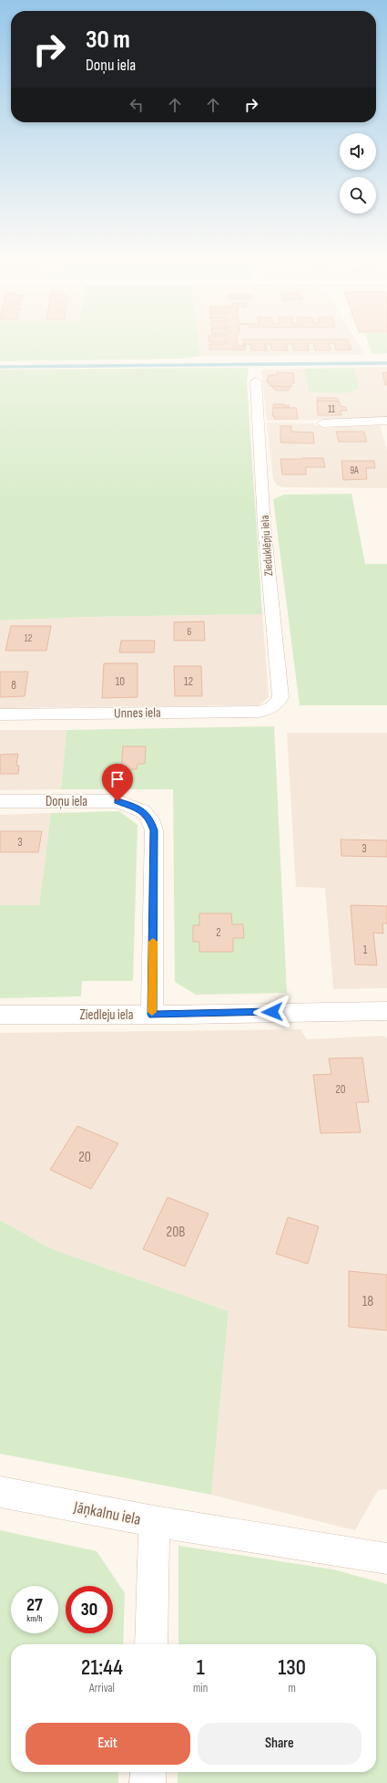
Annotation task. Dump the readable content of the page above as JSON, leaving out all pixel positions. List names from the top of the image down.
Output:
{
  "streets": {
    "street": [
      "Zieduklēpju iela",
      "Unnes iela",
      "Doņu iela",
      "Ziedleju iela",
      "Jāņkalnu iela"
    ]
  },
  "crossings": [
    ["Zieduklēpju iela", "Unnes iela"],
    ["Doņu iela", "Ziedleju iela"]
  ],
  "house_numbers": [
    "11",
    "9A",
    "6",
    "12",
    "10",
    "12",
    "8",
    "3",
    "3",
    "2",
    "1",
    "20",
    "20",
    "20B",
    "18"
  ],
  "page": {
    "turn": ["30 m", "Doņu iela"],
    "speed": "27 km/h",
    "limit": "30",
    "eta": [
      "21:44",
      "Arrival",
      "1",
      "min",
      "130",
      "m"
    ],
    "buttons": ["Exit", "Share"]
  }
}
